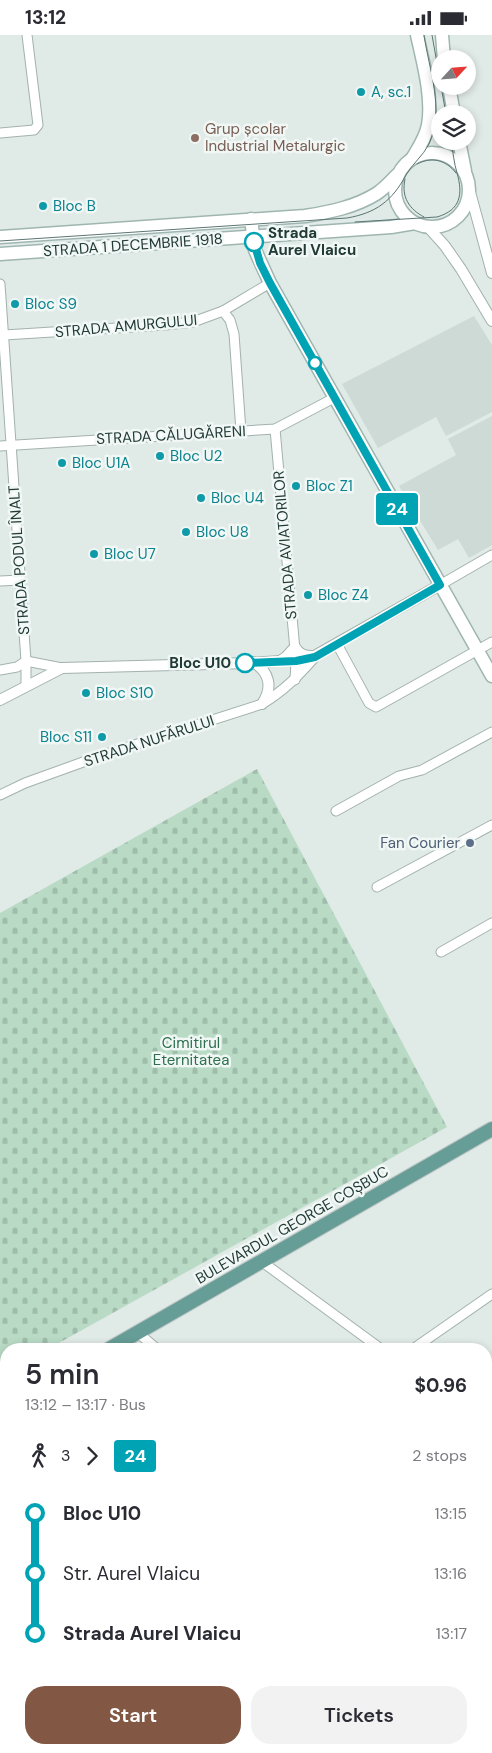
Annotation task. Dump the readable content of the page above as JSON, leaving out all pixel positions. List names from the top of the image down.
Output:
{
  "streets": {
    "main road": ["STRADA 1 DECEMBRIE 1918", "BULEVARDUL GEORGE COȘBUC"],
    "street": [
      "STRADA AMURGULUI",
      "STRADA CĂLUGĂRENI",
      "STRADA AVIATORILOR",
      "STRADA PODUL ÎNALT",
      "STRADA NUFĂRULUI"
    ]
  },
  "crossings": [
    ["STRADA AMURGULUI", "STRADA PODUL ÎNALT"],
    ["STRADA CĂLUGĂRENI", "STRADA AVIATORILOR"],
    ["STRADA CĂLUGĂRENI", "STRADA PODUL ÎNALT"]
  ],
  "parks": ["Cimitirul Eternitatea"],
  "places": [
    "A, sc.1",
    "Grup școlar Industrial Metalurgic",
    "Bloc B",
    "Strada Aurel Vlaicu",
    "Bloc S9",
    "Bloc U2",
    "Bloc U1A",
    "Bloc Z1",
    "Bloc U4",
    "Bloc U8",
    "Bloc U7",
    "Bloc Z4",
    "Bloc U10",
    "Bloc S10",
    "Bloc S11",
    "Fan Courier"
  ],
  "lines": ["bus line 24"],
  "north": "top right",
  "page": {
    "status": "13:12",
    "on_map": "24",
    "heading": ["5 min", "13:12 – 13:17 · Bus", "$0.96"],
    "legs": ["3", "24", "2 stops"],
    "list": [
      {
        "name": "Bloc U10",
        "value": "13:15"
      },
      {
        "name": "Str. Aurel Vlaicu",
        "value": "13:16"
      },
      {
        "name": "Strada Aurel Vlaicu",
        "value": "13:17"
      }
    ],
    "buttons": ["Start", "Tickets"]
  }
}
